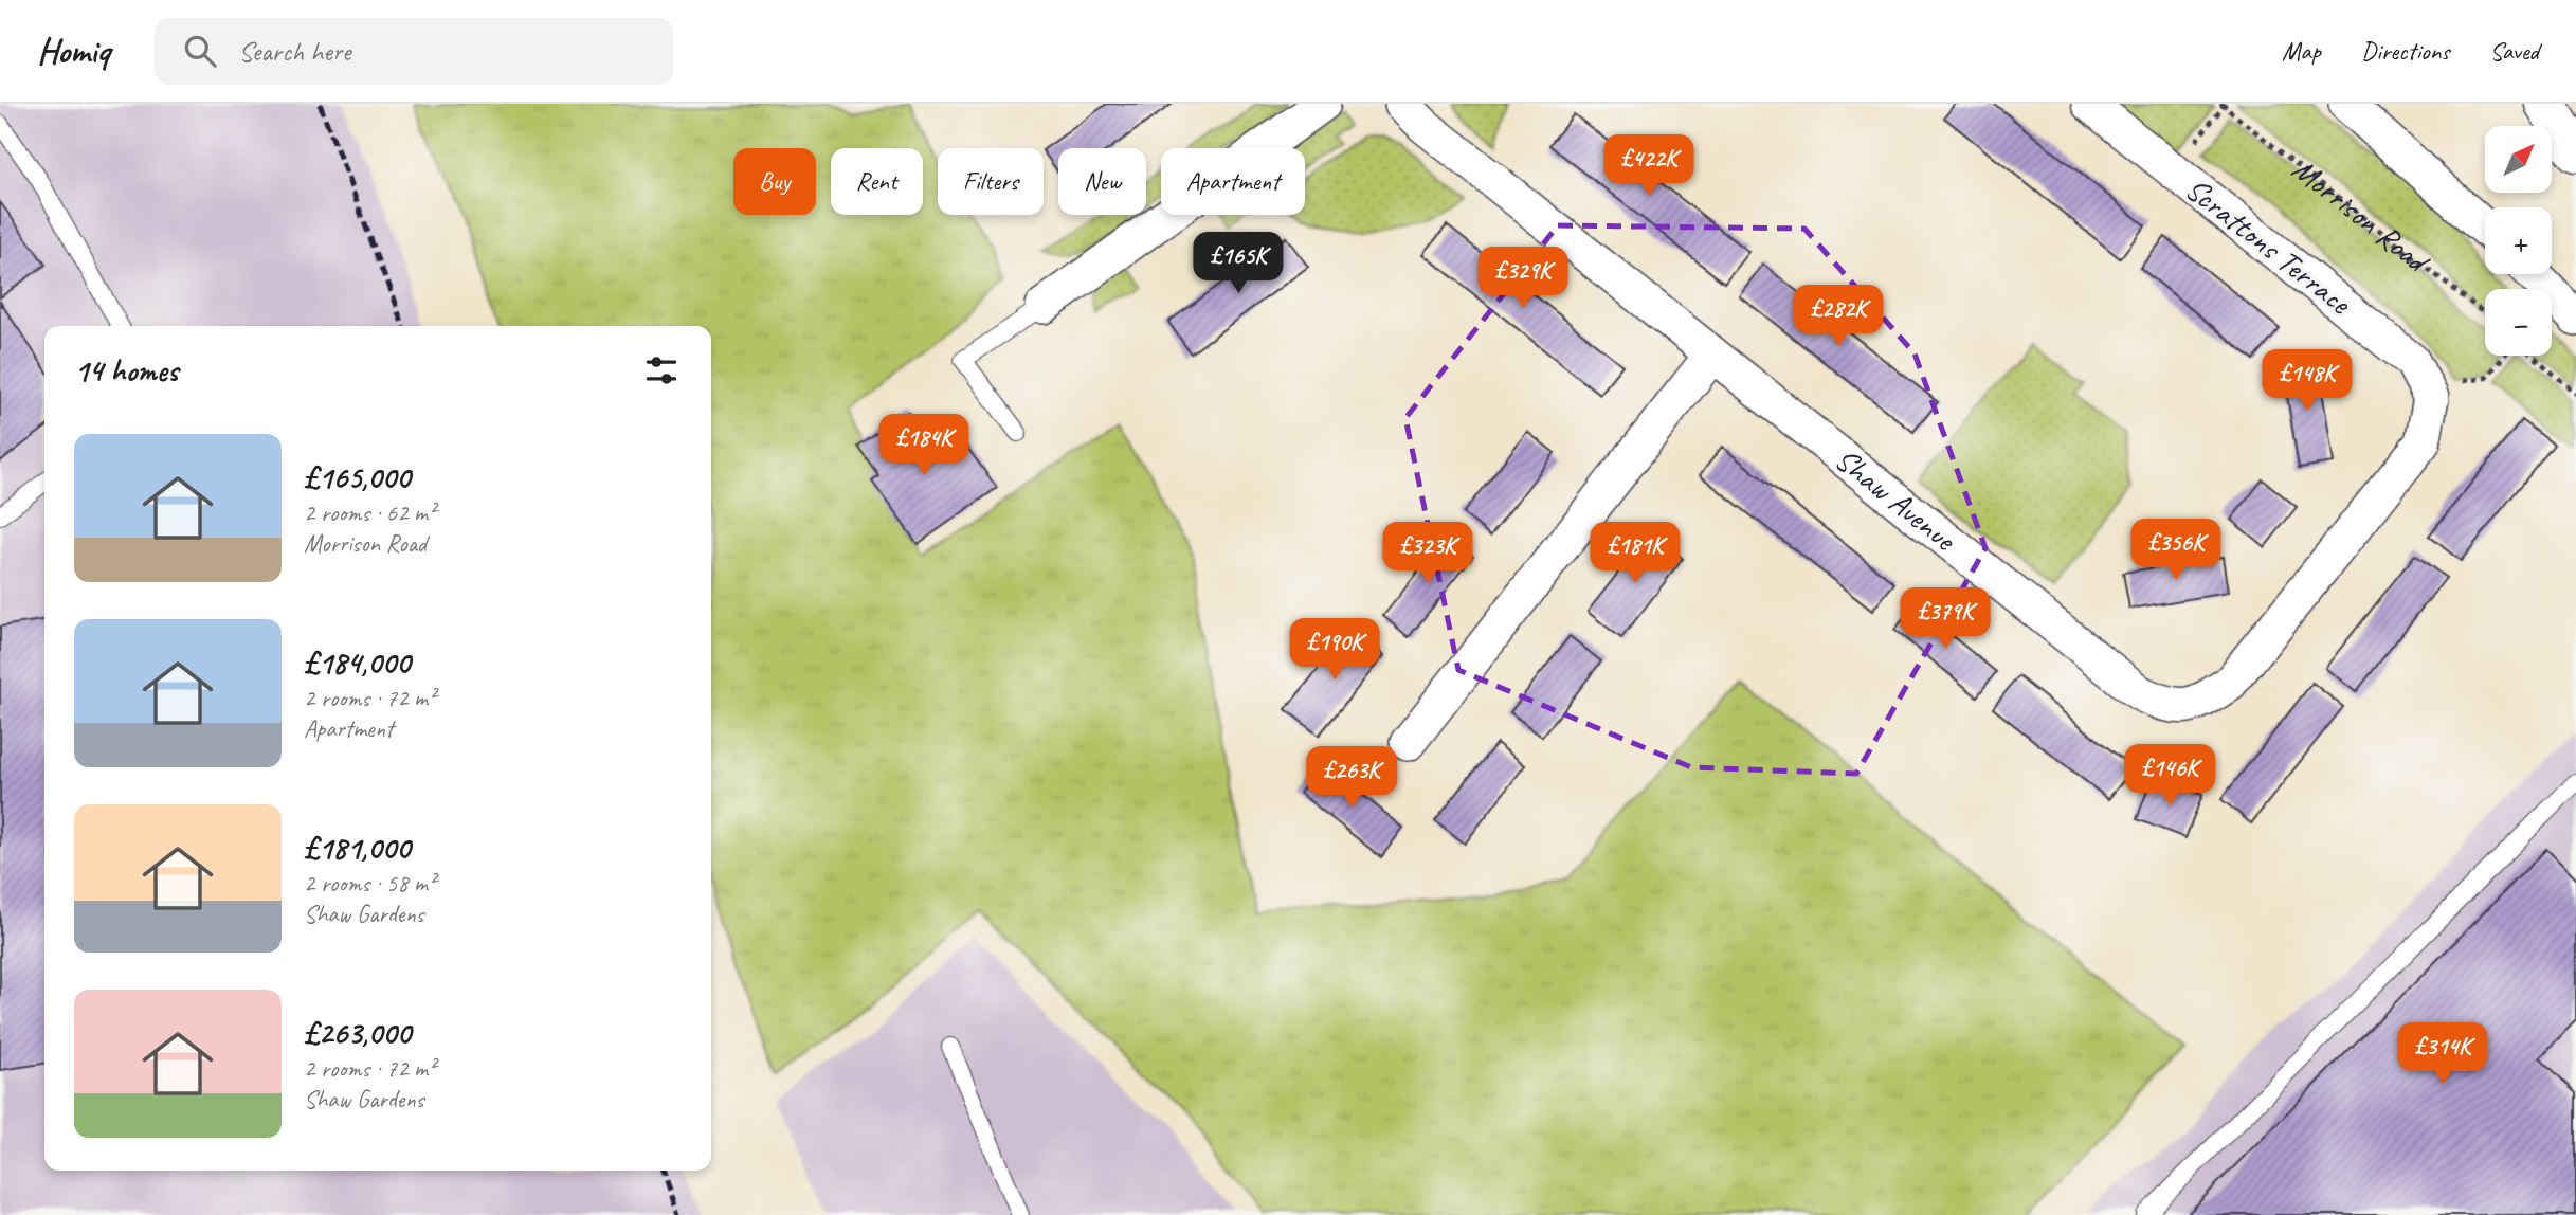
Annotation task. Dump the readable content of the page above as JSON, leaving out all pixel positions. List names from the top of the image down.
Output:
{
  "streets": {
    "street": ["Scrattons Terrace", "Shaw Avenue"],
    "path": ["Morrison Road"]
  },
  "crossings": [
    ["Scrattons Terrace", "Shaw Avenue"]
  ],
  "north": "top right",
  "page": {
    "header": "Homiq",
    "search": "Search here",
    "nav": ["Map", "Directions", "Saved"],
    "map_buttons": ["+", "−"],
    "price": [
      "£422K",
      "£165K",
      "£329K",
      "£282K",
      "£148K",
      "£184K",
      "£356K",
      "£323K",
      "£181K",
      "£379K",
      "£190K",
      "£146K",
      "£263K",
      "£314K"
    ],
    "chip": [
      "Buy",
      "Rent",
      "Filters",
      "New",
      "Apartment"
    ],
    "heading": "14 homes",
    "list": [
      {
        "name": "£165,000",
        "note": "2 rooms · 62 m² · Morrison Road"
      },
      {
        "name": "£184,000",
        "note": "2 rooms · 72 m² · Apartment"
      },
      {
        "name": "£181,000",
        "note": "2 rooms · 58 m² · Shaw Gardens"
      },
      {
        "name": "£263,000",
        "note": "2 rooms · 72 m² · Shaw Gardens"
      }
    ]
  }
}
